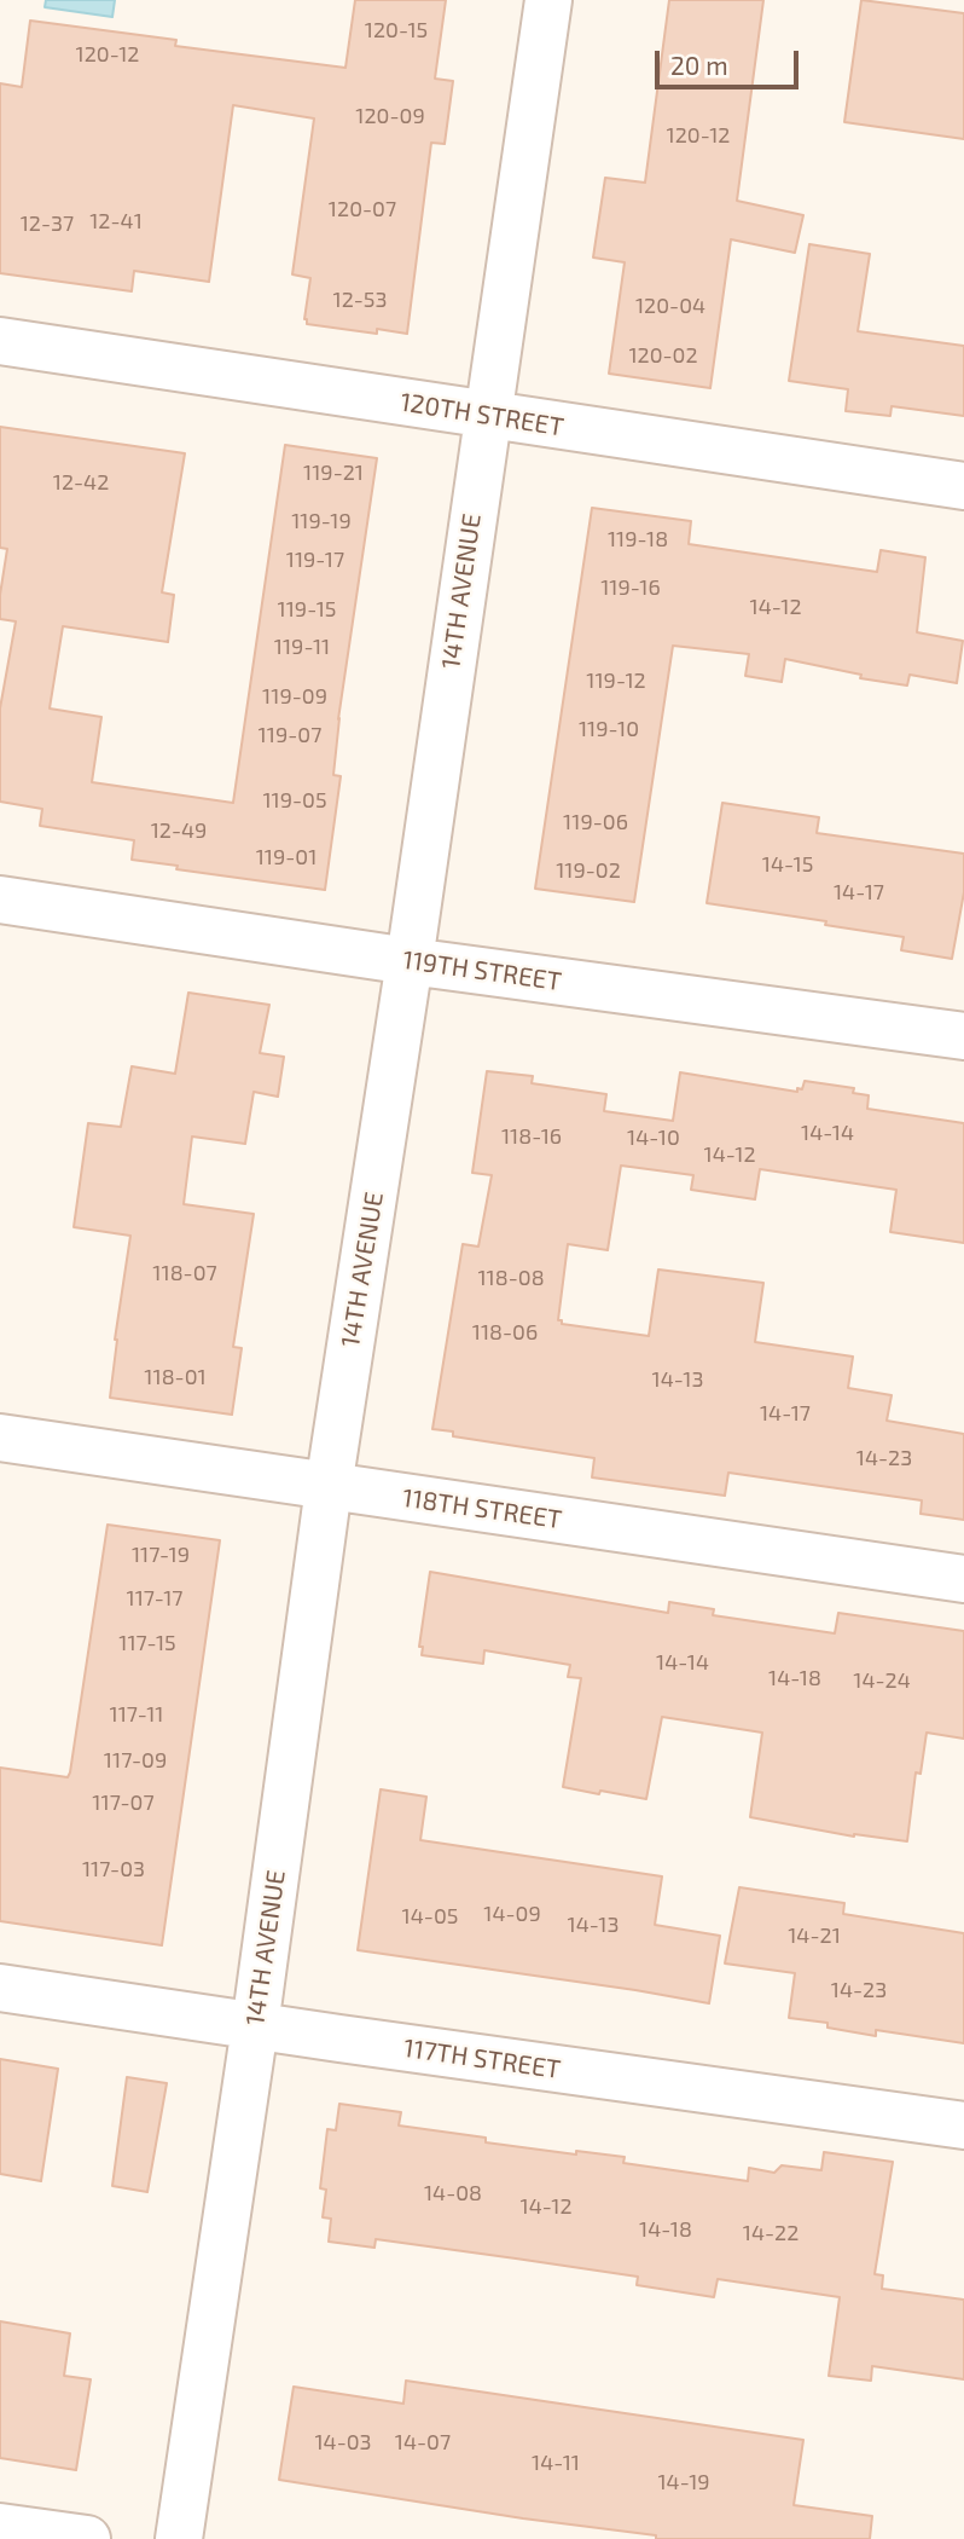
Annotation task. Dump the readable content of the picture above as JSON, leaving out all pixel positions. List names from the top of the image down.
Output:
{
  "streets": {
    "street": [
      "120TH STREET",
      "14TH AVENUE",
      "119TH STREET",
      "118TH STREET",
      "117TH STREET"
    ]
  },
  "crossings": [
    ["120TH STREET", "14TH AVENUE"],
    ["14TH AVENUE", "119TH STREET"],
    ["14TH AVENUE", "118TH STREET"],
    ["14TH AVENUE", "117TH STREET"]
  ],
  "house_numbers": [
    "120-15",
    "120-12",
    "120-09",
    "120-12",
    "120-07",
    "12-41",
    "12-37",
    "12-53",
    "120-04",
    "120-02",
    "119-21",
    "12-42",
    "119-19",
    "119-18",
    "119-17",
    "119-16",
    "14-12",
    "119-15",
    "119-11",
    "119-12",
    "119-09",
    "119-10",
    "119-07",
    "119-05",
    "119-06",
    "12-49",
    "119-01",
    "14-15",
    "119-02",
    "14-17",
    "14-14",
    "118-16",
    "14-10",
    "14-12",
    "118-07",
    "118-08",
    "118-06",
    "118-01",
    "14-13",
    "14-17",
    "14-23",
    "117-19",
    "117-17",
    "117-15",
    "14-14",
    "14-18",
    "14-24",
    "117-11",
    "117-09",
    "117-07",
    "117-03",
    "14-09",
    "14-05",
    "14-13",
    "14-21",
    "14-23",
    "14-08",
    "14-12",
    "14-18",
    "14-22",
    "14-03",
    "14-07",
    "14-11",
    "14-19"
  ],
  "scale_bar": "20 m"
}
